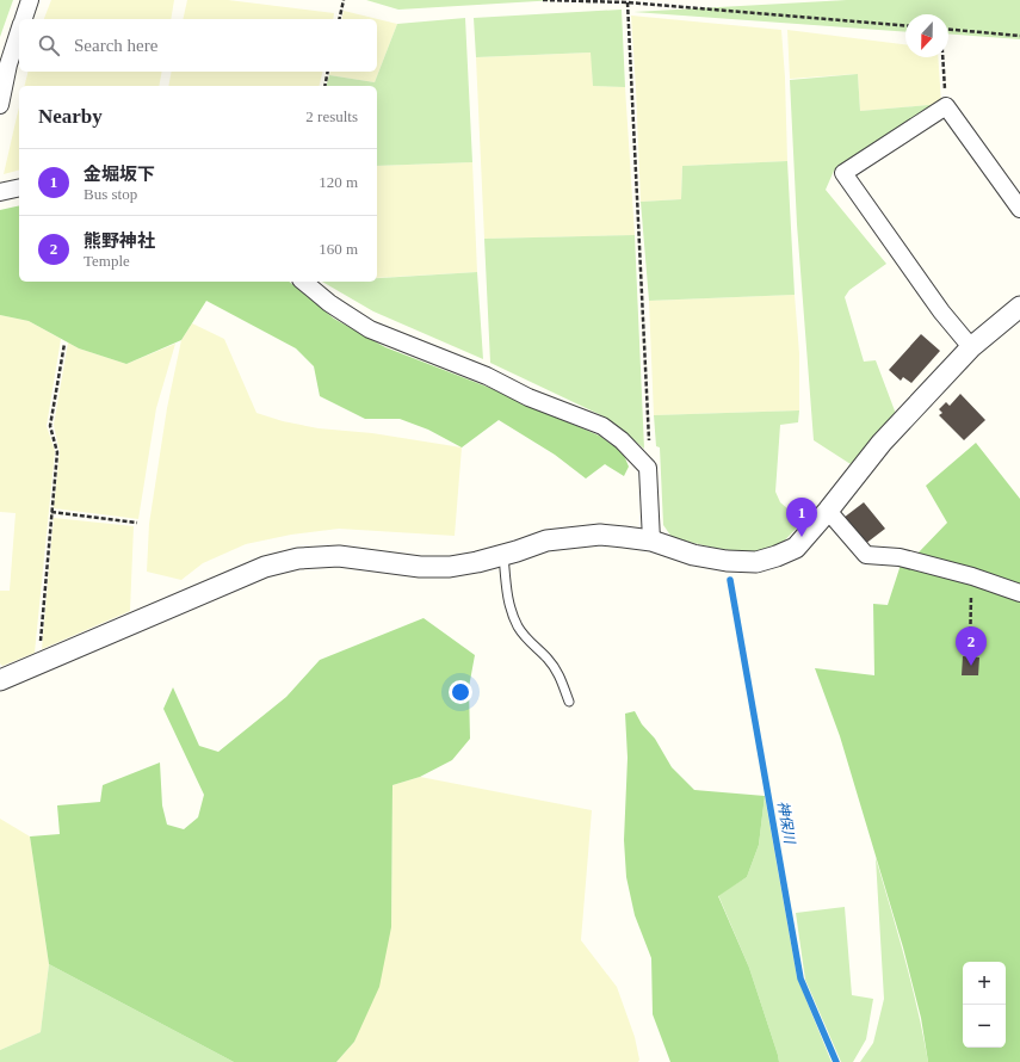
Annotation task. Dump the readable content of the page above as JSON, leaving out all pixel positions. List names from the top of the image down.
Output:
{
  "water": ["神保川"],
  "north": "bottom",
  "page": {
    "search": "Search here",
    "heading": ["Nearby", "2 results"],
    "list": [
      {
        "mark": "1",
        "name": "金堀坂下",
        "note": "Bus stop",
        "value": "120 m"
      },
      {
        "mark": "2",
        "name": "熊野神社",
        "note": "Temple",
        "value": "160 m"
      }
    ],
    "pins": ["1", "2"],
    "map_buttons": ["+", "−"]
  }
}
